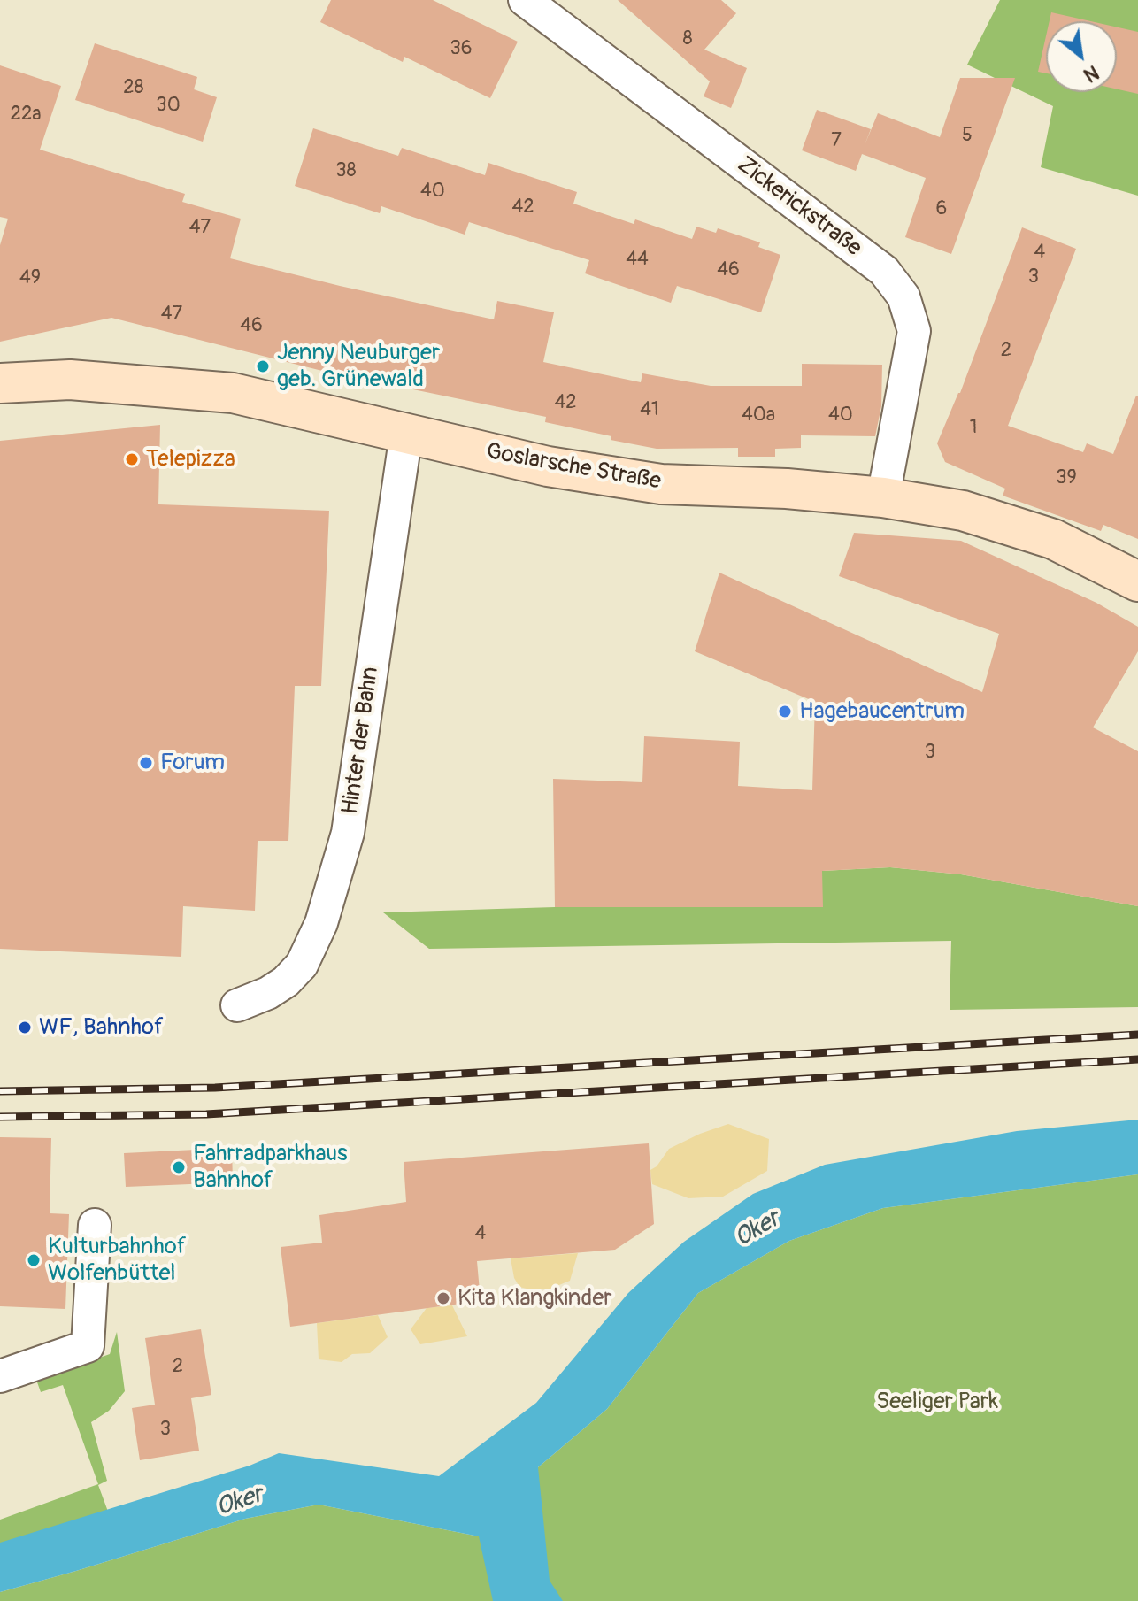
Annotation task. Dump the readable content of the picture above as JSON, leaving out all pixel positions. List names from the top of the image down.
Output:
{
  "streets": {
    "main road": ["Goslarsche Straße"],
    "street": ["Zickerickstraße", "Hinter der Bahn"]
  },
  "crossings": [
    ["Zickerickstraße", "Goslarsche Straße"],
    ["Goslarsche Straße", "Hinter der Bahn"]
  ],
  "water": ["Oker"],
  "parks": ["Seeliger Park"],
  "places": [
    "Jenny Neuburger geb. Grünewald",
    "Telepizza",
    "Hagebaucentrum",
    "Forum",
    "WF, Bahnhof",
    "Fahrradparkhaus Bahnhof",
    "Kulturbahnhof Wolfenbüttel",
    "Kita Klangkinder"
  ],
  "house_numbers": [
    "8",
    "36",
    "28",
    "30",
    "22a",
    "5",
    "7",
    "38",
    "40",
    "42",
    "6",
    "47",
    "4",
    "44",
    "46",
    "3",
    "49",
    "47",
    "46",
    "2",
    "42",
    "41",
    "40a",
    "40",
    "1",
    "39",
    "3",
    "4",
    "2",
    "3"
  ],
  "north": "bottom right"
}
